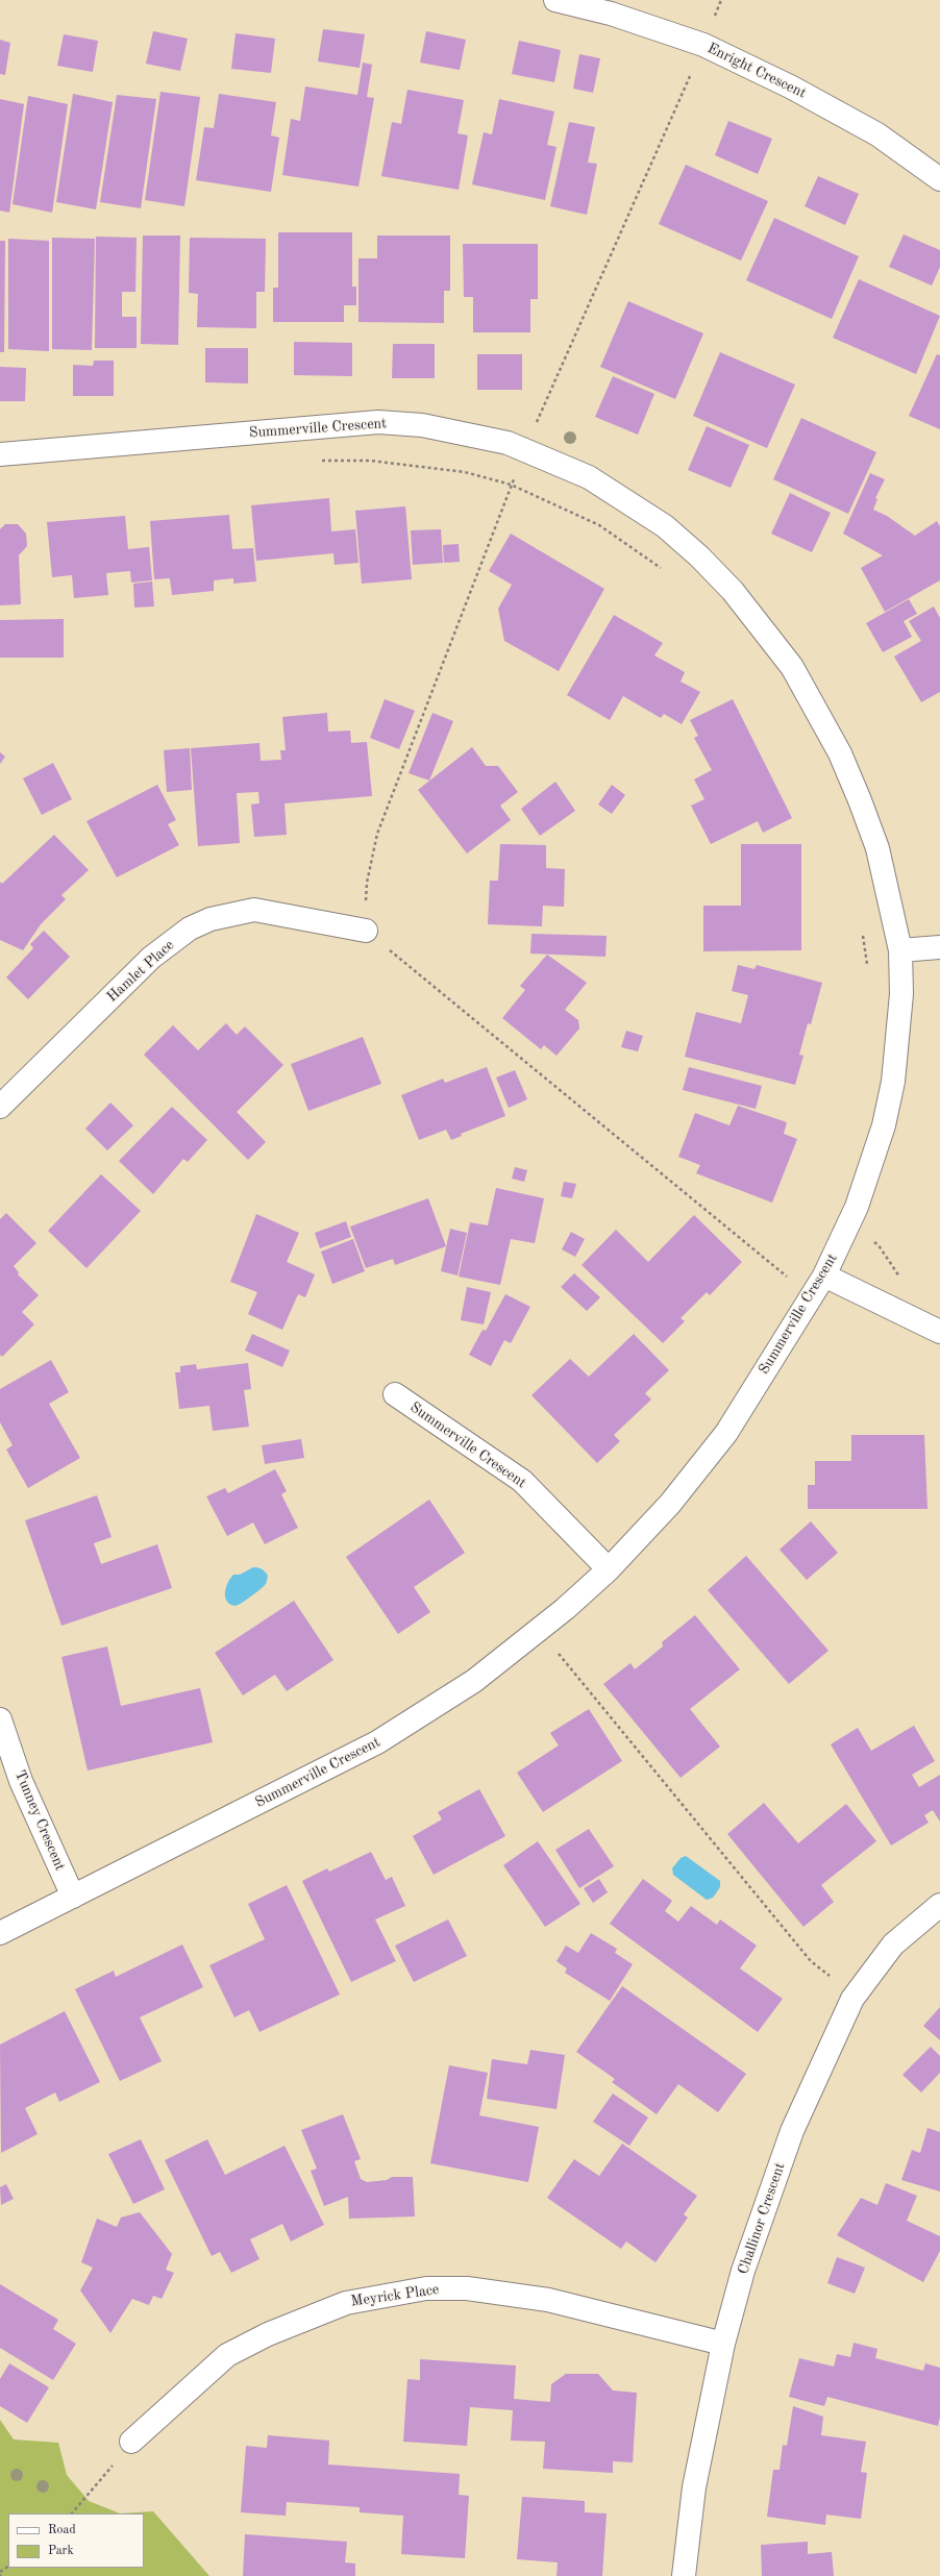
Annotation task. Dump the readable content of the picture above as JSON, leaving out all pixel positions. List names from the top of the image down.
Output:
{
  "streets": {
    "street": [
      "Enright Crescent",
      "Summerville Crescent",
      "Hamlet Place",
      "Tunney Crescent",
      "Challinor Crescent",
      "Meyrick Place"
    ]
  },
  "crossings": [
    ["Summerville Crescent", "Tunney Crescent"],
    ["Challinor Crescent", "Meyrick Place"]
  ],
  "legend": ["Road", "Park"]
}
